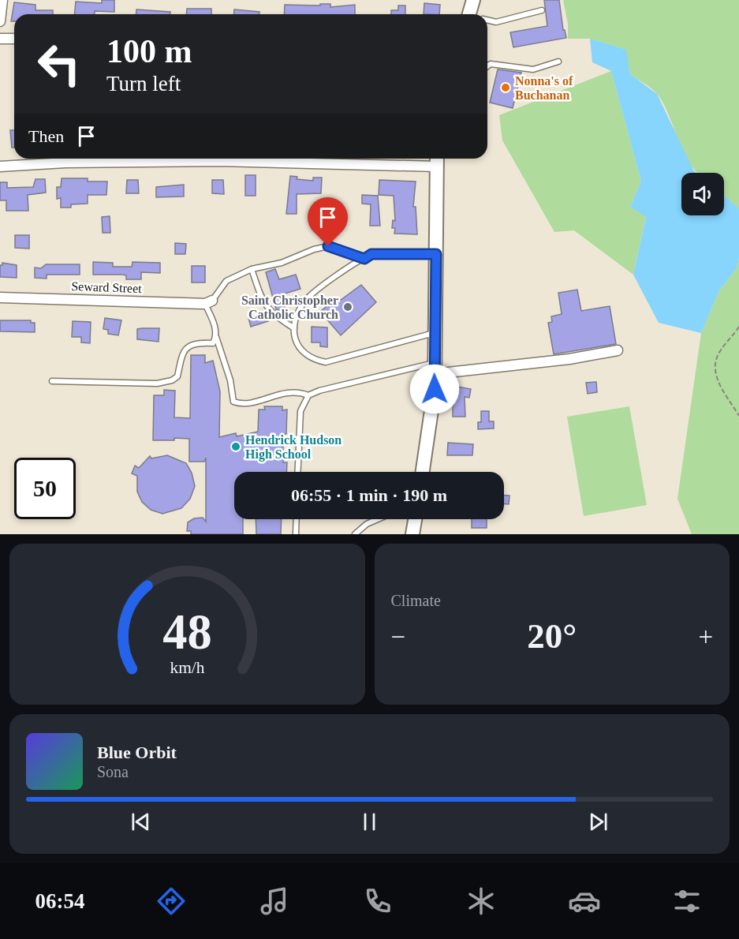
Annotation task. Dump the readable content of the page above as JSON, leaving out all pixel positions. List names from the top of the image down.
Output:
{
  "streets": {
    "street": ["Seward Street"]
  },
  "places": ["Nonna's of Buchanan", "Saint Christopher Catholic Church", "Hendrick Hudson High School"],
  "page": {
    "turn": ["100 m", "Turn left"],
    "then": "Then",
    "limit": "50",
    "trip": "06:55 · 1 min · 190 m",
    "tile": "Climate",
    "heat": ["−", "20°", "+"],
    "song": ["Blue Orbit", "Sona"],
    "tabs": "06:54",
    "gauge": ["48", "km/h"]
  }
}
